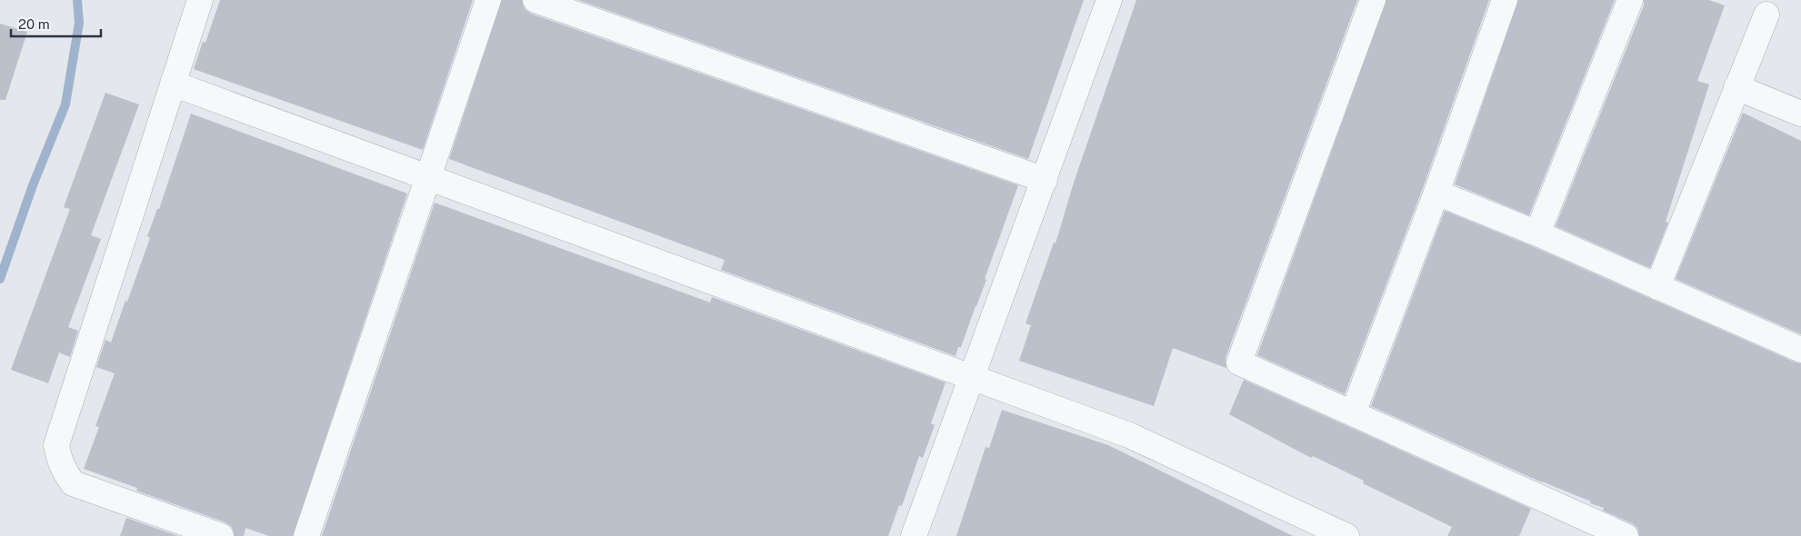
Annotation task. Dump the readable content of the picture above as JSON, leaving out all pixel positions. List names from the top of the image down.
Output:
{
  "scale_bar": "20 m"
}
